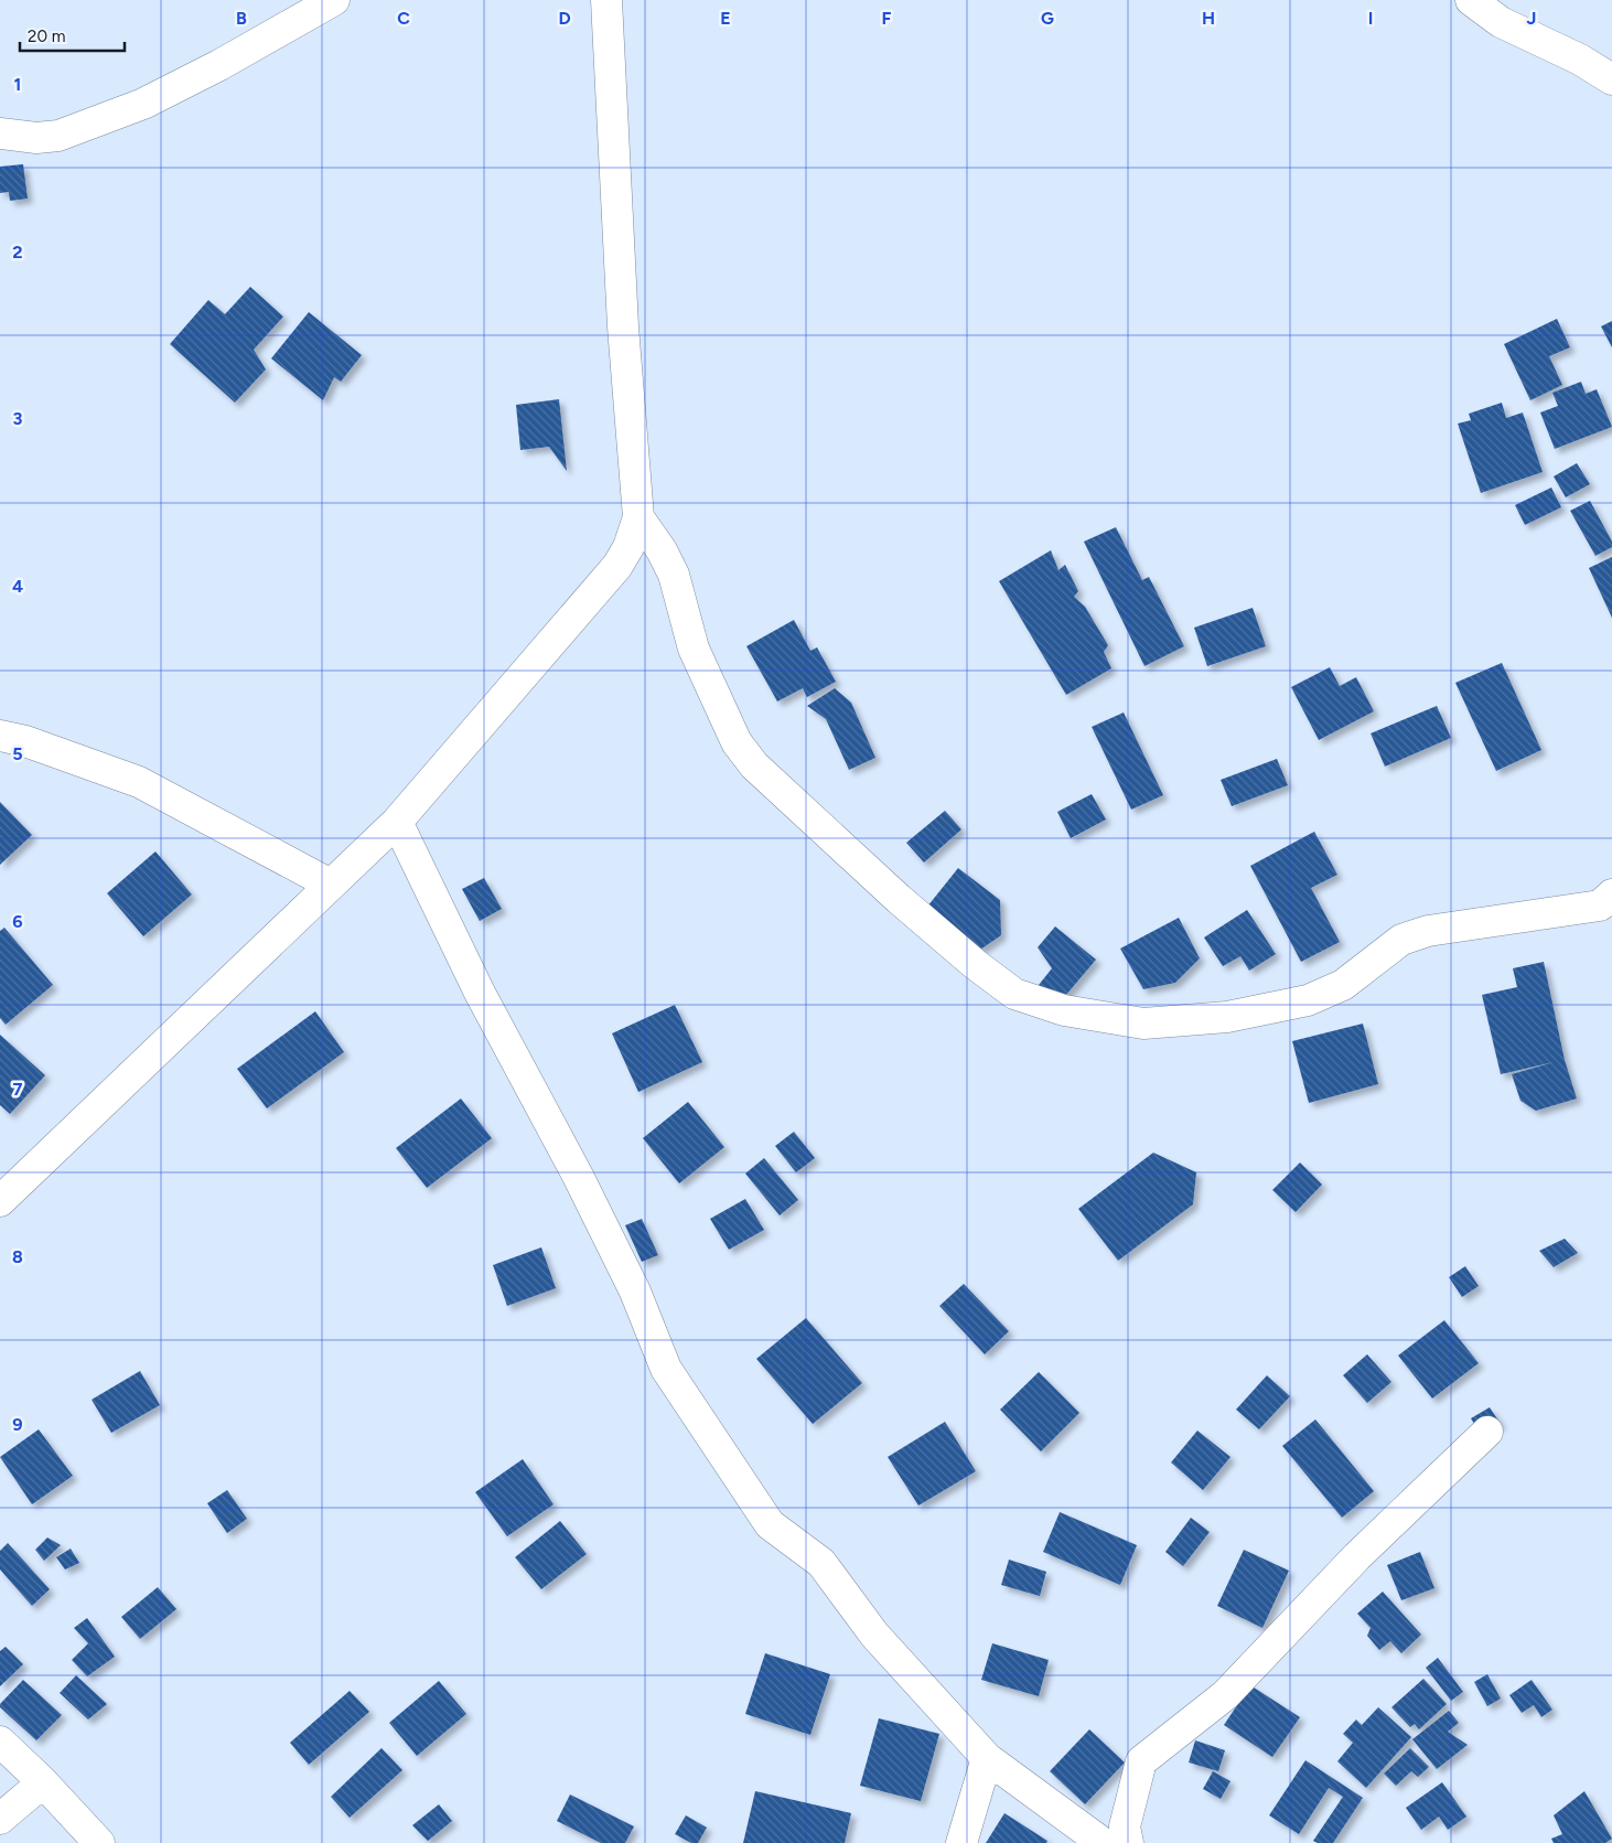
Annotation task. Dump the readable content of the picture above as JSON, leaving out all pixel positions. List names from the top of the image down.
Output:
{
  "scale_bar": "20 m",
  "grid": {
    "columns": [
      "B",
      "C",
      "D",
      "E",
      "F",
      "G",
      "H",
      "I",
      "J"
    ],
    "rows": [
      "1",
      "2",
      "3",
      "4",
      "5",
      "6",
      "7",
      "8",
      "9"
    ]
  }
}
